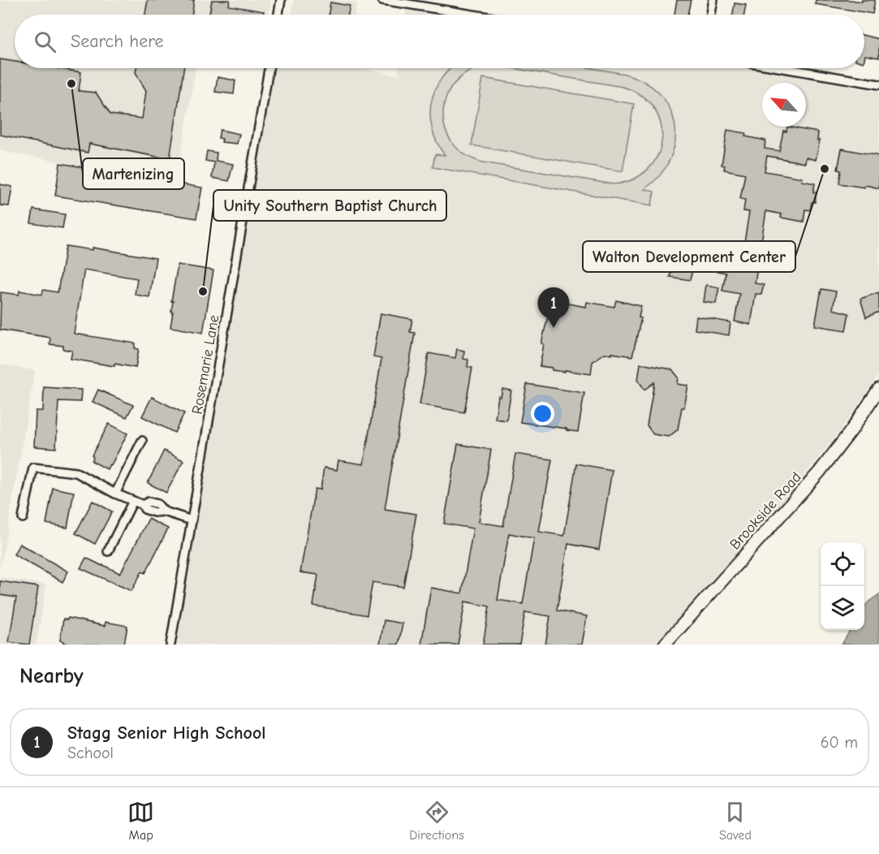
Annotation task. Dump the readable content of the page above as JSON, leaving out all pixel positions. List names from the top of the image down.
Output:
{
  "streets": {
    "street": ["Rosemarie Lane", "Brookside Road"]
  },
  "places": ["Martenizing", "Walton Development Center", "Unity Southern Baptist Church"],
  "north": "top left",
  "page": {
    "search": "Search here",
    "pins": "1",
    "heading": "Nearby",
    "list": [
      {
        "mark": "1",
        "name": "Stagg Senior High School",
        "note": "School",
        "value": "60 m"
      }
    ],
    "nav": ["Map", "Directions", "Saved"]
  }
}
